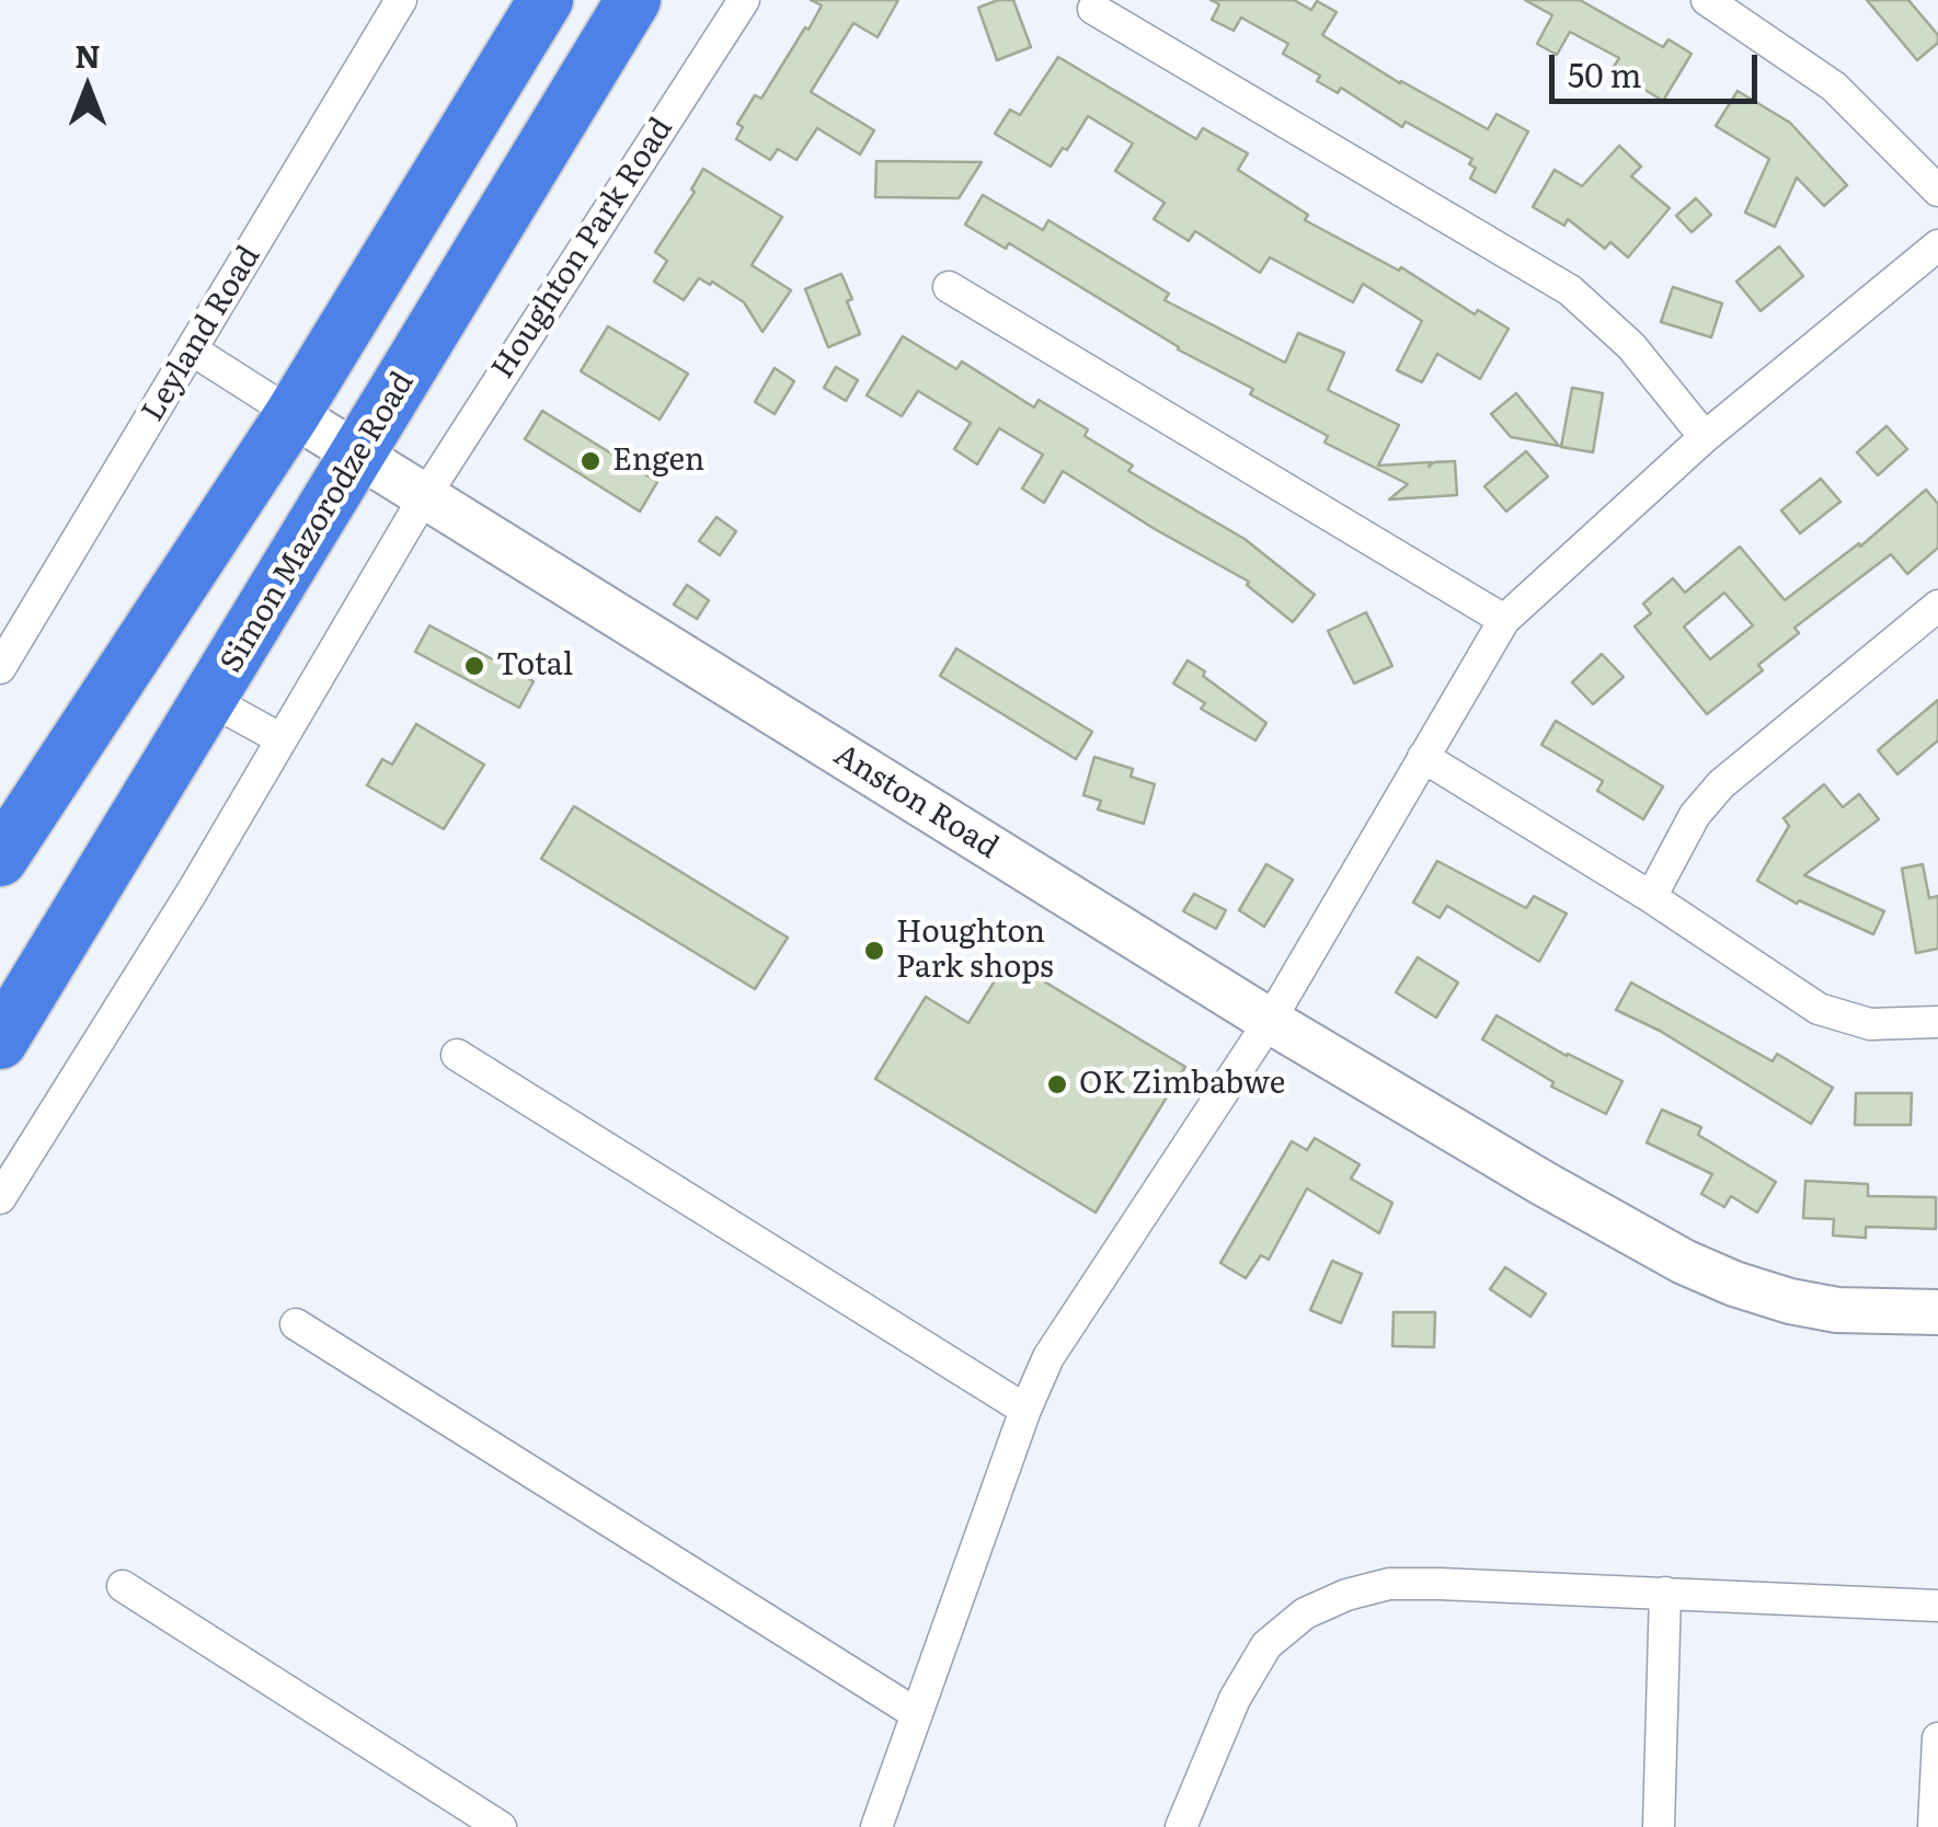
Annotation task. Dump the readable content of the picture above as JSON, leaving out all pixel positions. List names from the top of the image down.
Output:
{
  "streets": {
    "highway": ["Simon Mazorodze Road"],
    "main road": ["Anston Road"],
    "street": ["Houghton Park Road", "Leyland Road"]
  },
  "crossings": [
    ["Houghton Park Road", "Anston Road"],
    ["Simon Mazorodze Road", "Anston Road"]
  ],
  "places": [
    "Engen",
    "Total",
    "Houghton Park shops",
    "OK Zimbabwe"
  ],
  "scale_bar": "50 m",
  "north": "top"
}
